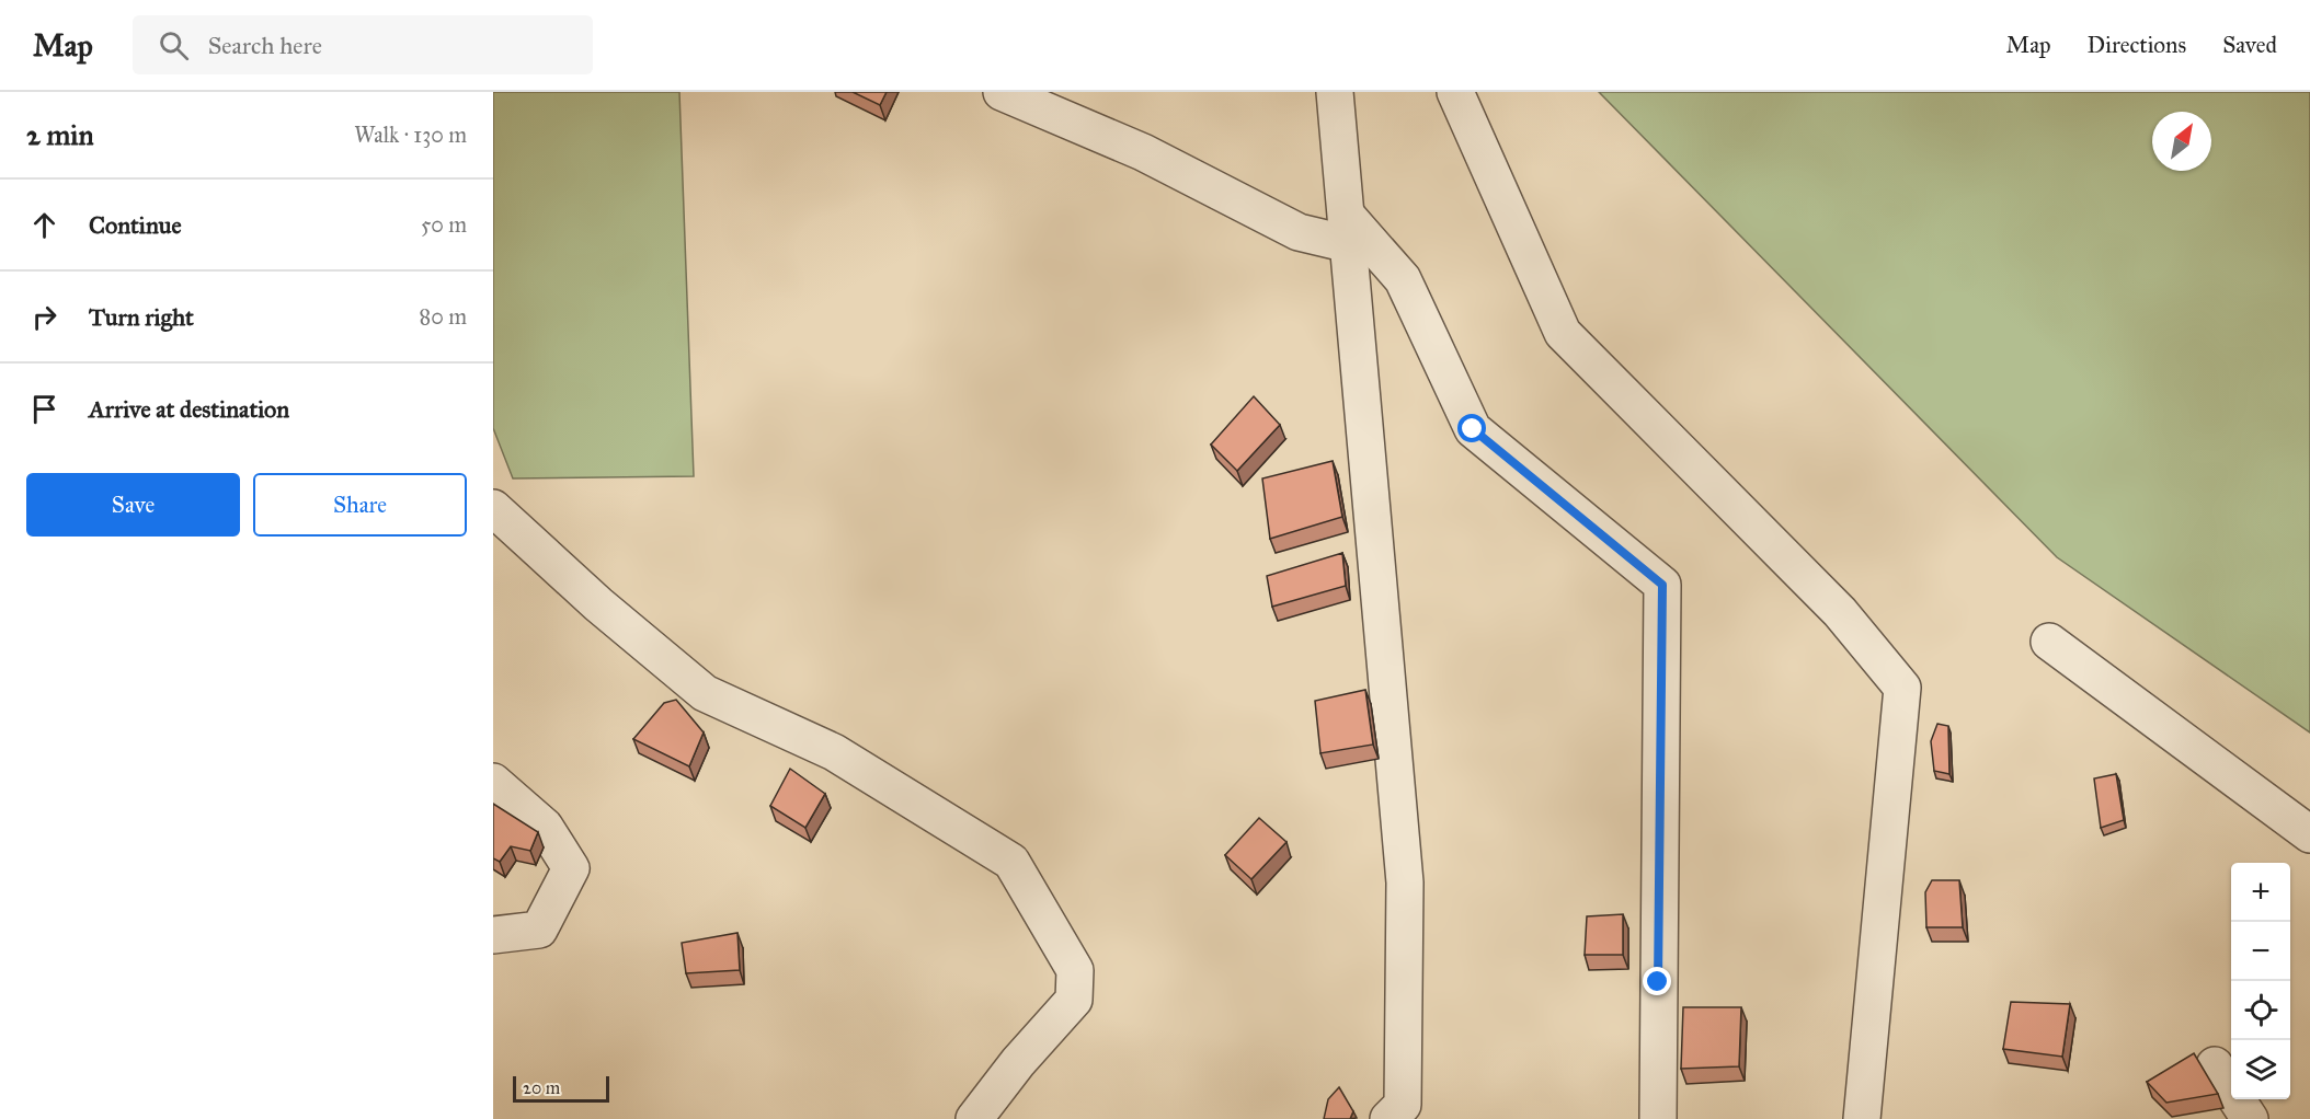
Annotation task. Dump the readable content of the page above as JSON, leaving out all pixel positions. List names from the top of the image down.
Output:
{
  "scale_bar": "20 m",
  "north": "top right",
  "page": {
    "header": "Map",
    "search": "Search here",
    "nav": ["Map", "Directions", "Saved"],
    "heading": ["2 min", "Walk · 130 m"],
    "list": [
      ["Continue", "50 m"],
      ["Turn right", "80 m"],
      "Arrive at destination"
    ],
    "buttons": ["Save", "Share"],
    "map_buttons": ["+", "−"],
    "scale": "20 m"
  }
}
